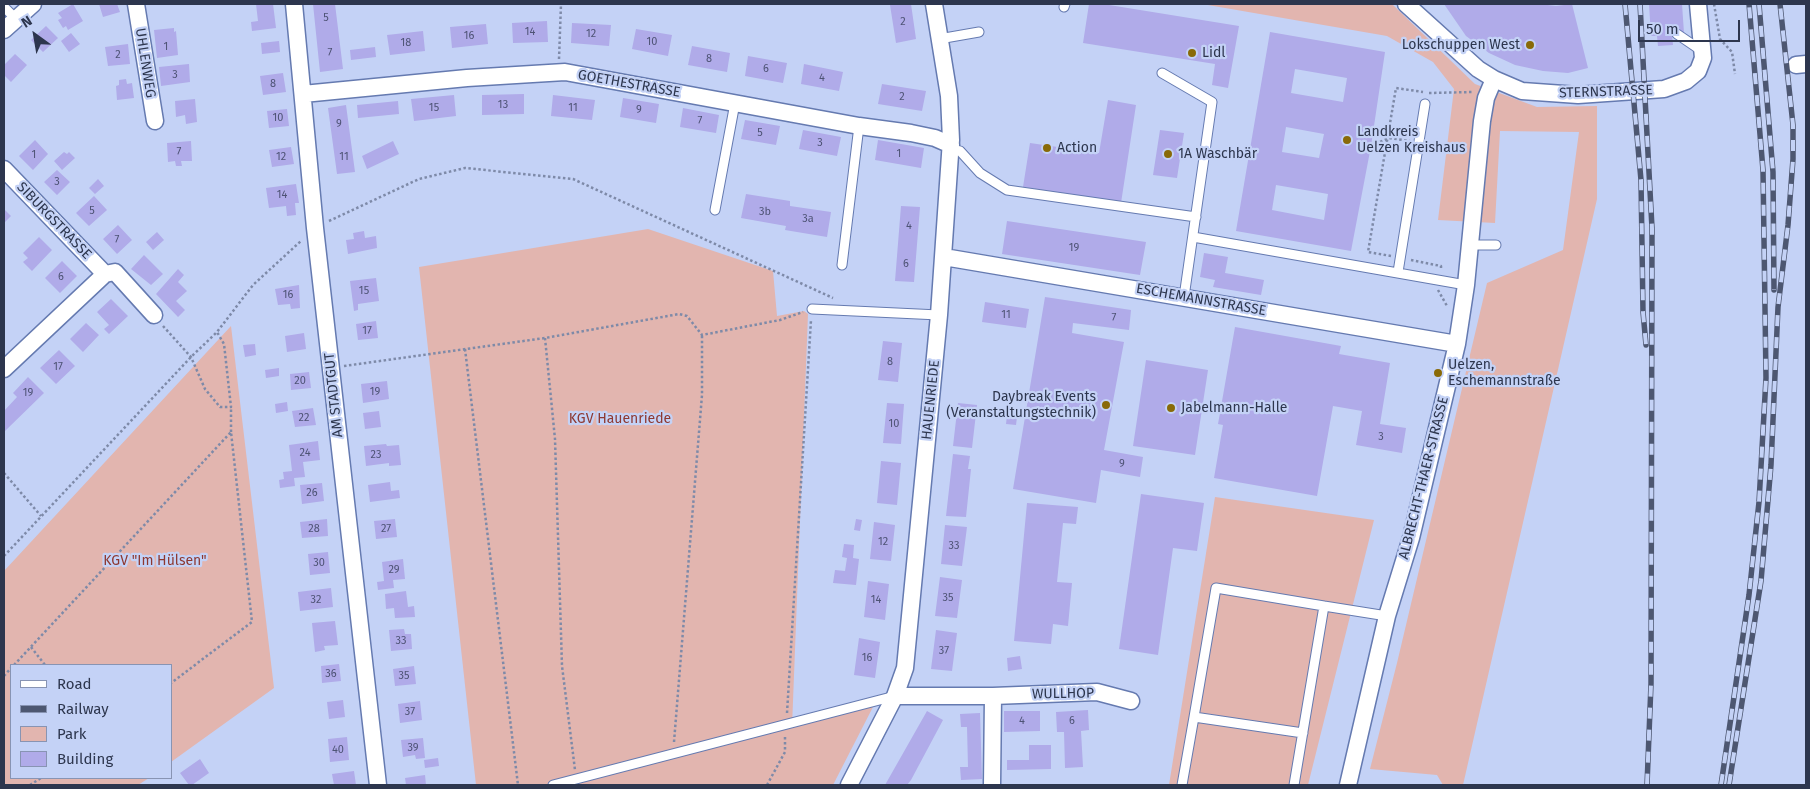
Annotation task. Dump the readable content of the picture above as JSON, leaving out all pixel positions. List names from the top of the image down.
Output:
{
  "streets": {
    "street": [
      "UHLENWEG",
      "GOETHESTRASSE",
      "STERNSTRASSE",
      "SIBURGSTRASSE",
      "ESCHEMANNSTRASSE",
      "AM STADTGUT",
      "HAUENRIEDE",
      "ALBRECHT-THAER-STRASSE",
      "WULLHOP"
    ]
  },
  "crossings": [
    ["GOETHESTRASSE", "AM STADTGUT"],
    ["GOETHESTRASSE", "HAUENRIEDE"],
    ["STERNSTRASSE", "ALBRECHT-THAER-STRASSE"],
    ["ESCHEMANNSTRASSE", "HAUENRIEDE"],
    ["ESCHEMANNSTRASSE", "ALBRECHT-THAER-STRASSE"],
    ["HAUENRIEDE", "WULLHOP"]
  ],
  "parks": ["KGV Hauenriede", "KGV \"Im Hülsen\""],
  "places": [
    "Lokschuppen West",
    "Lidl",
    "Landkreis Uelzen Kreishaus",
    "Action",
    "1A Waschbär",
    "Uelzen, Eschemannstraße",
    "Daybreak Events (Veranstaltungstechnik)",
    "Jabelmann-Halle"
  ],
  "house_numbers": [
    "5",
    "2",
    "14",
    "12",
    "16",
    "10",
    "18",
    "1",
    "7",
    "2",
    "8",
    "6",
    "3",
    "4",
    "8",
    "2",
    "13",
    "15",
    "11",
    "9",
    "10",
    "7",
    "9",
    "5",
    "3",
    "7",
    "1",
    "1",
    "12",
    "11",
    "3",
    "14",
    "5",
    "3b",
    "3a",
    "4",
    "7",
    "19",
    "6",
    "6",
    "15",
    "16",
    "11",
    "7",
    "17",
    "8",
    "17",
    "20",
    "19",
    "19",
    "22",
    "10",
    "3",
    "24",
    "23",
    "9",
    "26",
    "28",
    "27",
    "12",
    "33",
    "30",
    "29",
    "35",
    "32",
    "14",
    "33",
    "37",
    "16",
    "36",
    "35",
    "37",
    "4",
    "6",
    "39",
    "40"
  ],
  "legend": [
    "Road",
    "Railway",
    "Park",
    "Building"
  ],
  "scale_bar": "50 m",
  "north": "top left"
}
